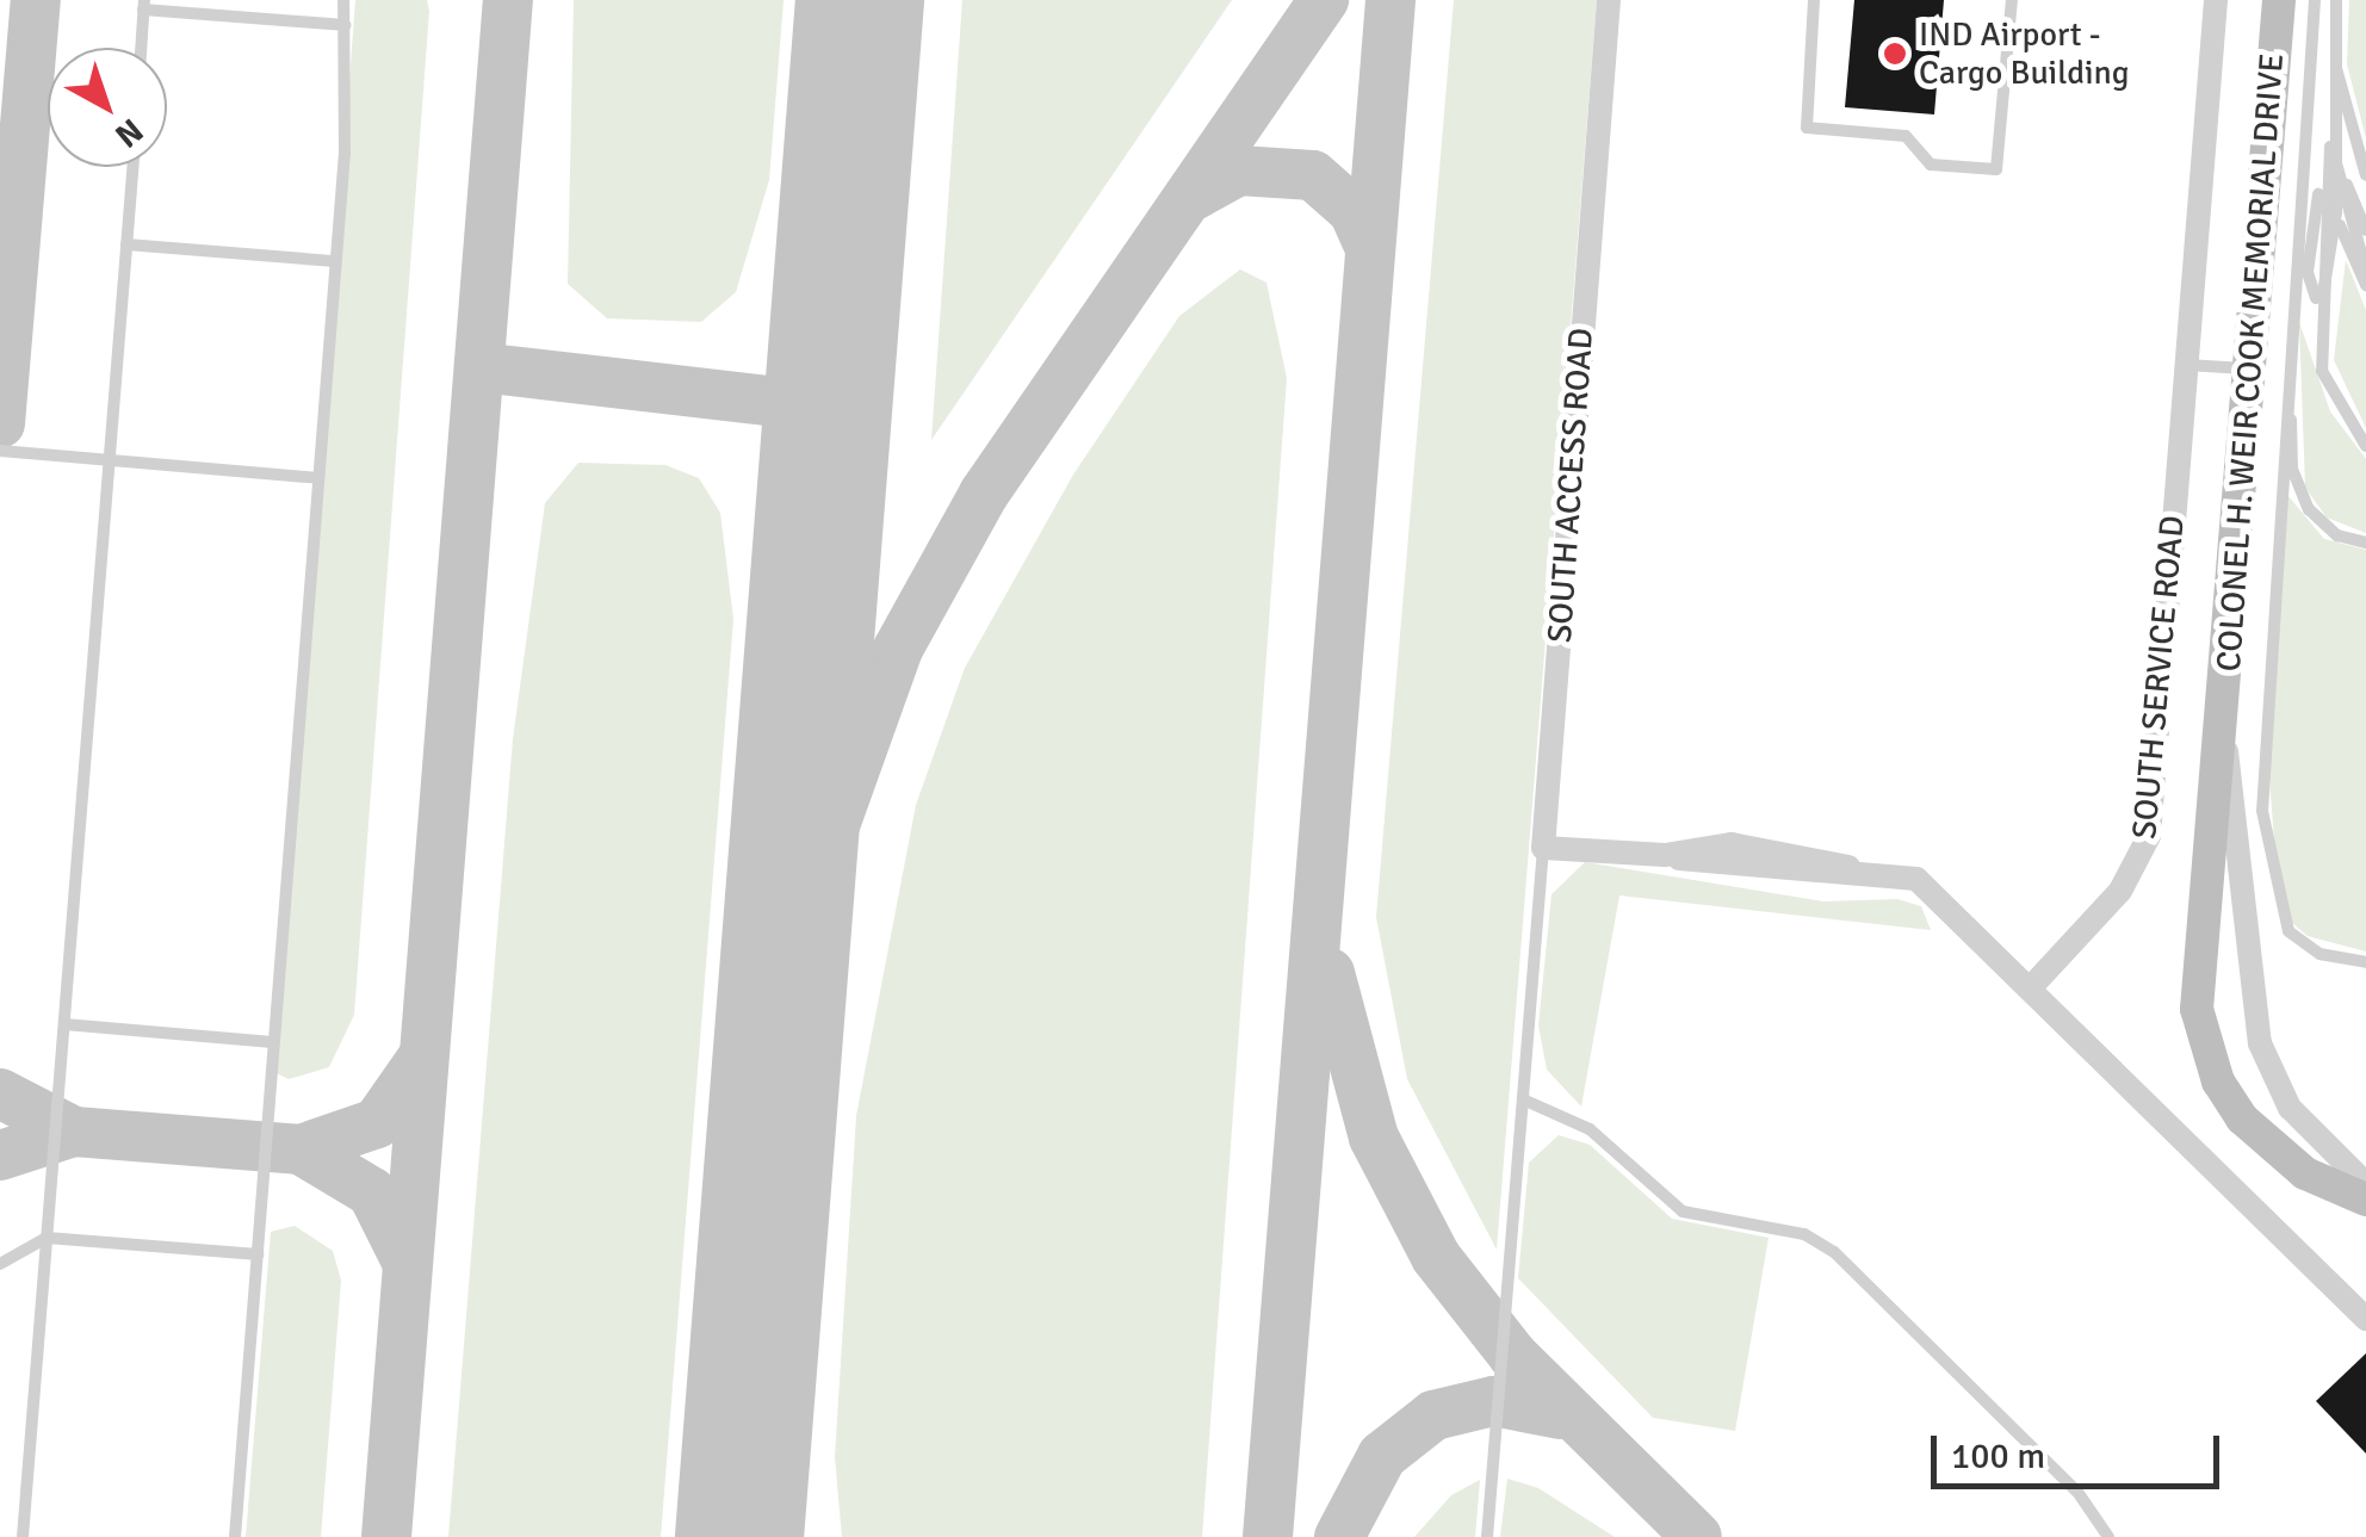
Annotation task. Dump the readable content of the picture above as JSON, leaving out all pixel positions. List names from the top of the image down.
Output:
{
  "streets": {
    "street": ["COLONEL H. WEIR COOK MEMORIAL DRIVE", "SOUTH ACCESS ROAD", "SOUTH SERVICE ROAD"]
  },
  "places": ["IND Airport - Cargo Building"],
  "scale_bar": "100 m",
  "north": "bottom right"
}
